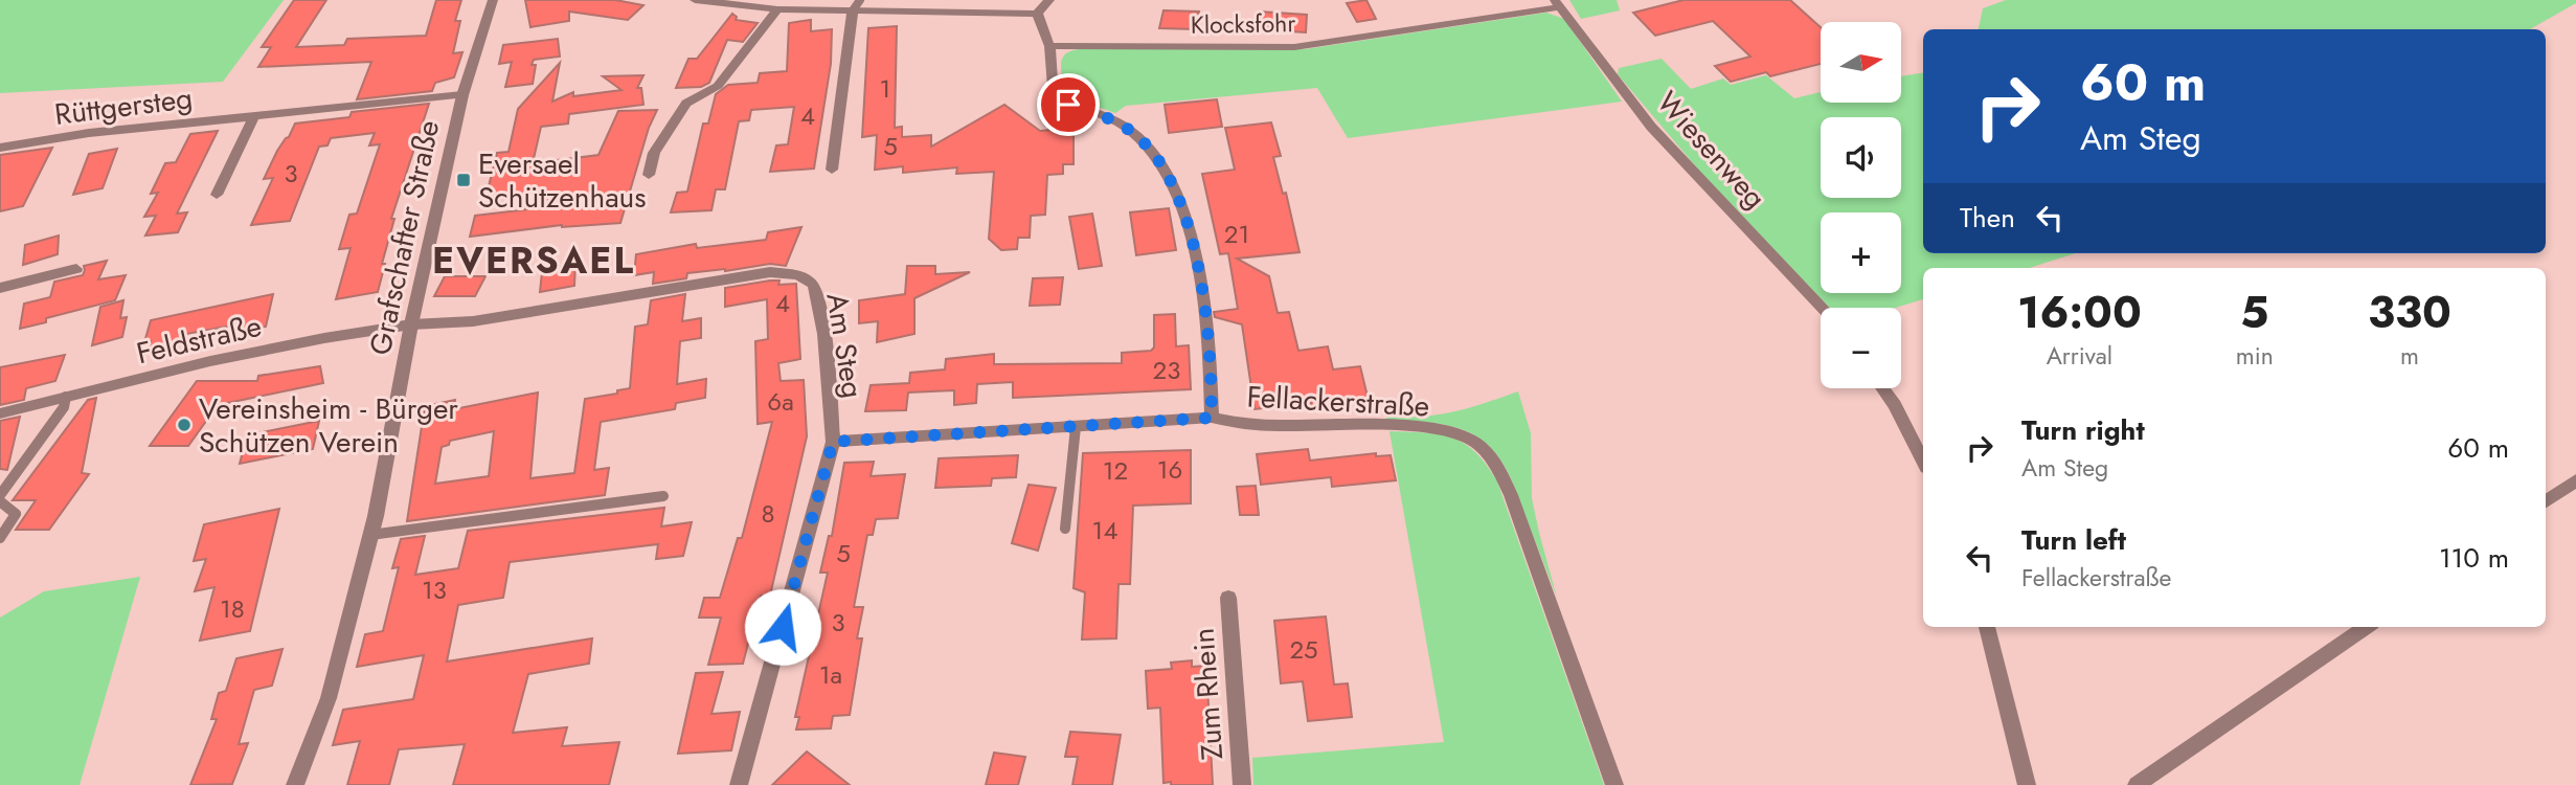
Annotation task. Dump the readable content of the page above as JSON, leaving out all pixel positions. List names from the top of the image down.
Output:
{
  "streets": {
    "street": [
      "Klocksfohr",
      "Rüttgersteg",
      "Wiesenweg",
      "Grafschafter Straße",
      "Feldstraße",
      "Am Steg",
      "Fellackerstraße",
      "Zum Rhein"
    ]
  },
  "crossings": [
    ["Klocksfohr", "Wiesenweg"],
    ["Klocksfohr", "Fellackerstraße"],
    ["Rüttgersteg", "Grafschafter Straße"],
    ["Grafschafter Straße", "Feldstraße"],
    ["Grafschafter Straße", "Am Steg"],
    ["Feldstraße", "Am Steg"],
    ["Am Steg", "Fellackerstraße"]
  ],
  "districts": ["EVERSAEL"],
  "places": {
    "transit": ["Eversael Schützenhaus"],
    "other": ["Vereinsheim - Bürger Schützen Verein"]
  },
  "house_numbers": [
    "1",
    "4",
    "5",
    "3",
    "21",
    "4",
    "23",
    "6a",
    "16",
    "12",
    "8",
    "14",
    "5",
    "13",
    "18",
    "3",
    "25",
    "1a"
  ],
  "north": "right",
  "page": {
    "map_buttons": ["+", "−"],
    "turn": ["60 m", "Am Steg"],
    "then": "Then",
    "eta": [
      "16:00",
      "Arrival",
      "5",
      "min",
      "330",
      "m"
    ],
    "list": [
      {
        "name": "Turn right",
        "note": "Am Steg",
        "value": "60 m"
      },
      {
        "name": "Turn left",
        "note": "Fellackerstraße",
        "value": "110 m"
      }
    ]
  }
}
